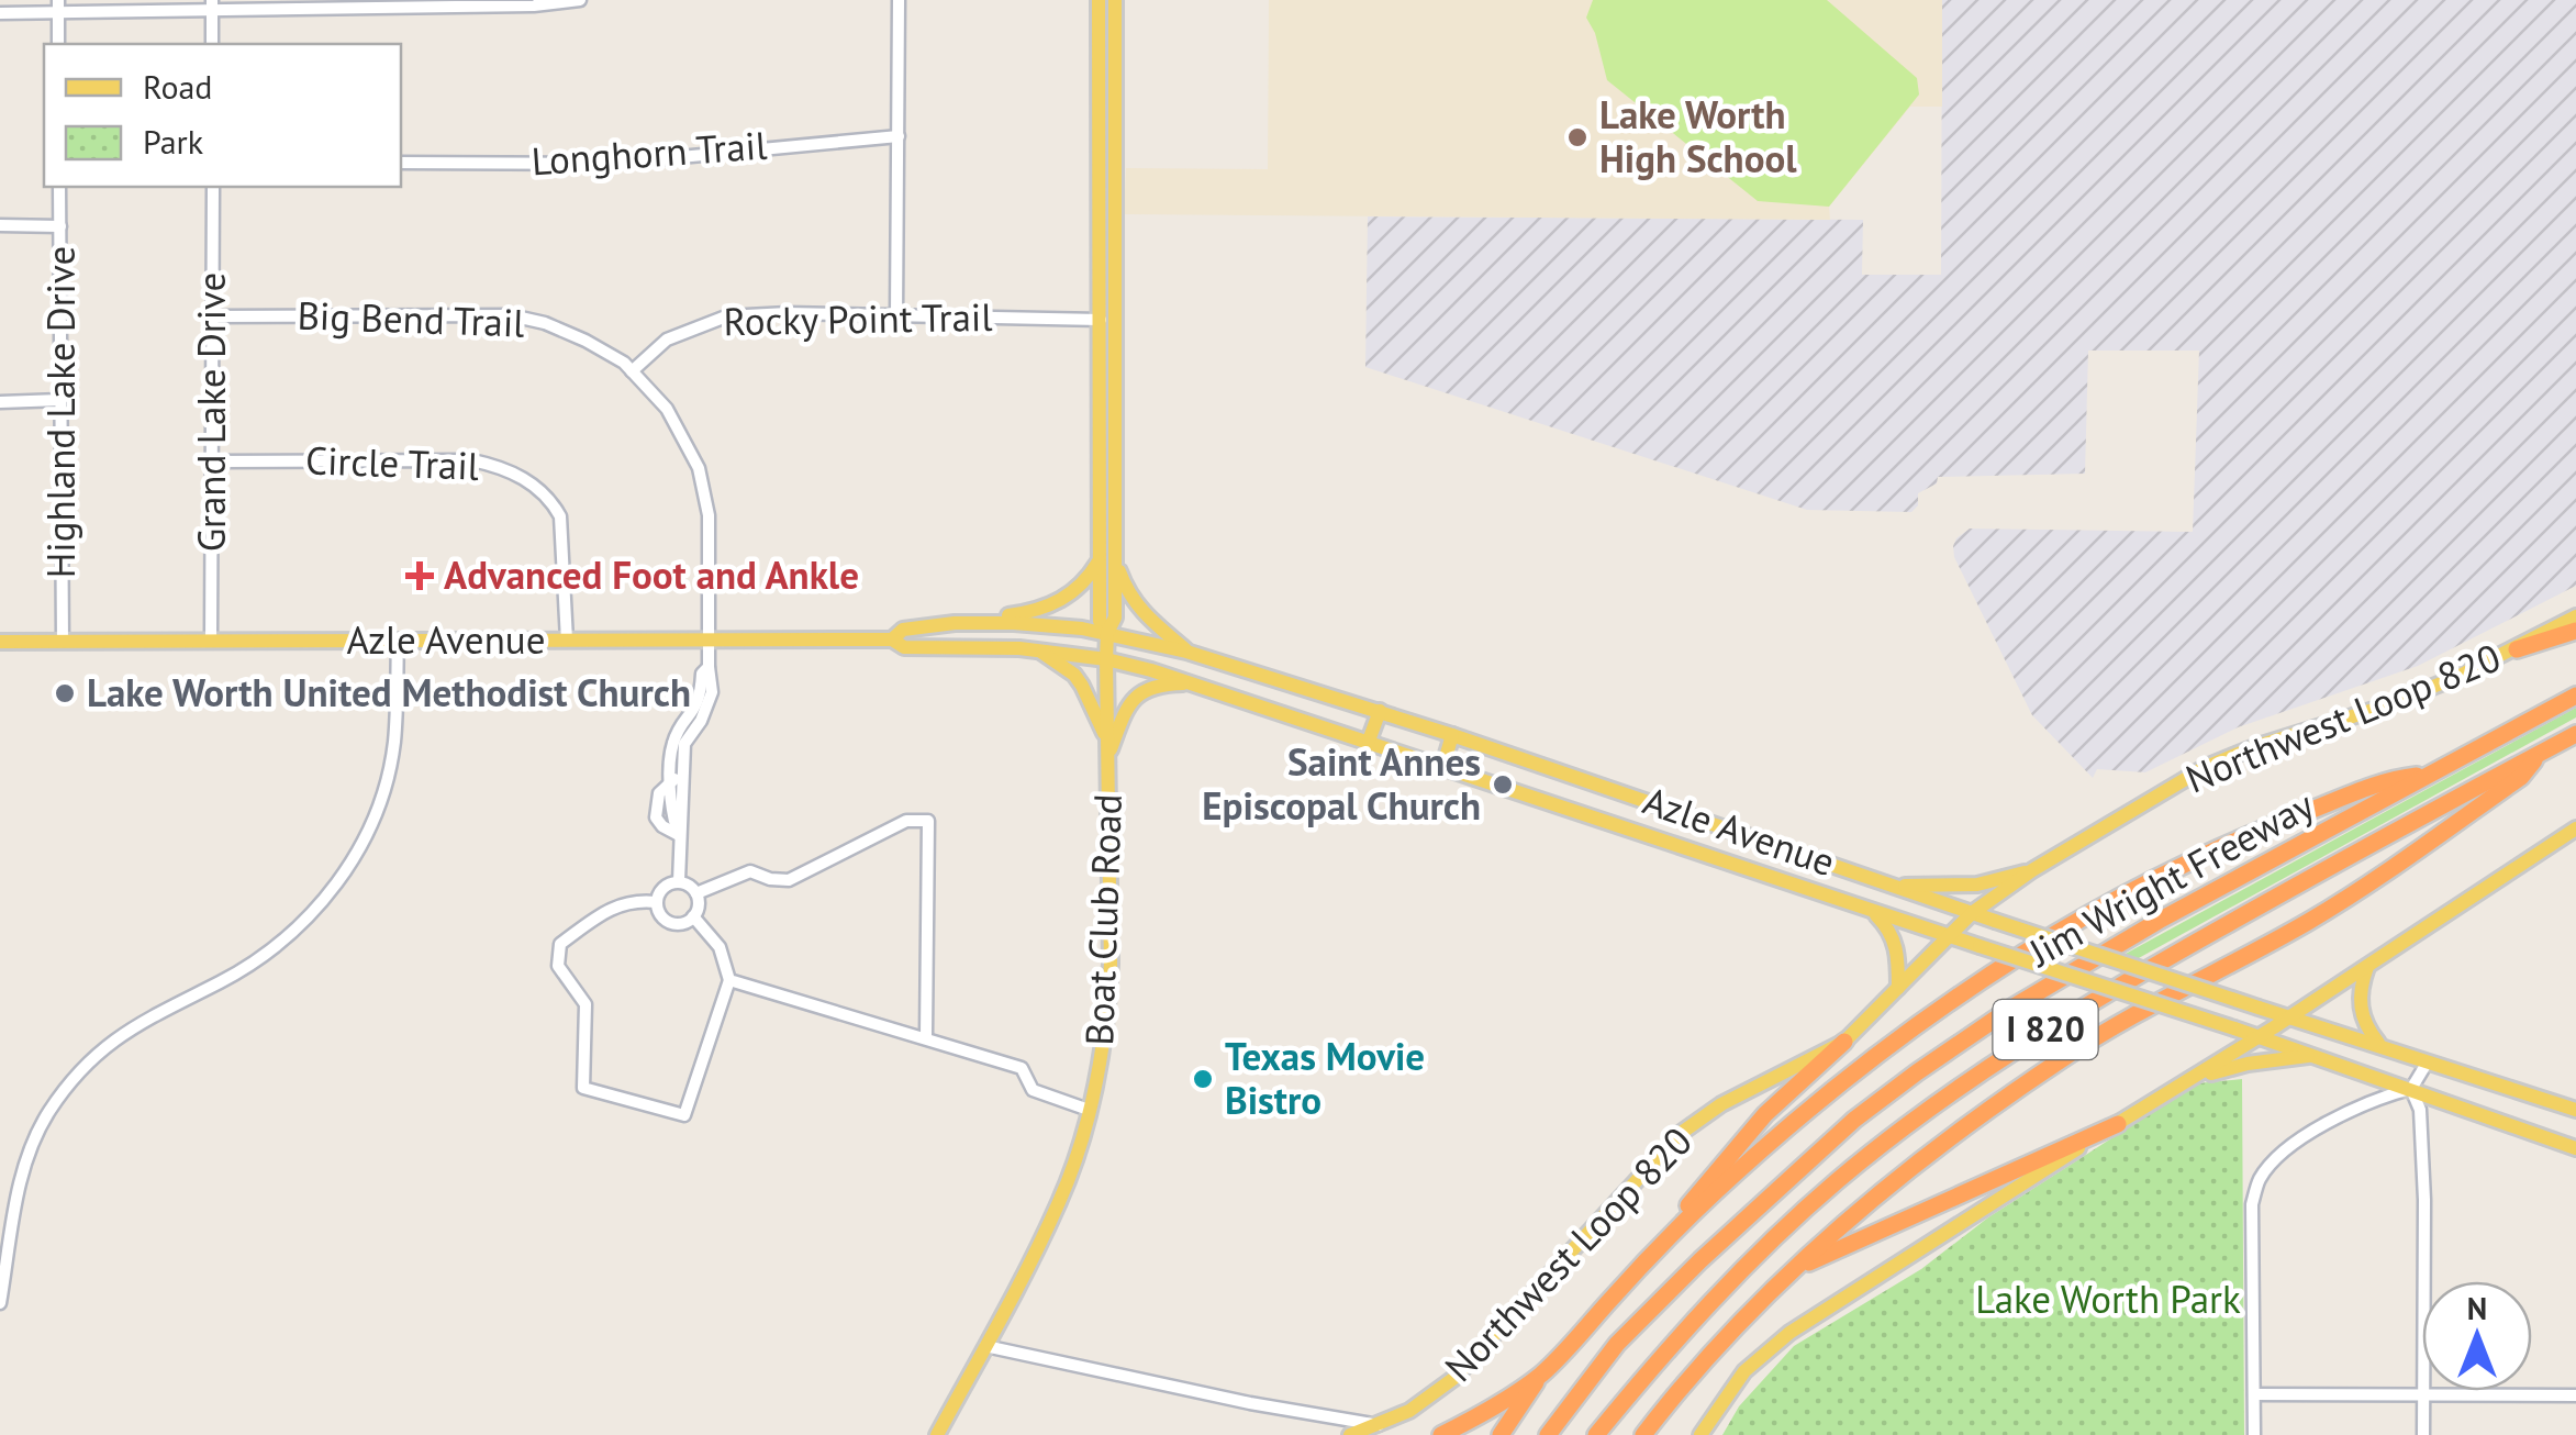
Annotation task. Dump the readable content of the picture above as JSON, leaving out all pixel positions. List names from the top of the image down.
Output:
{
  "streets": {
    "highway": ["Jim Wright Freeway", "I 820"],
    "main road": ["Azle Avenue", "Northwest Loop 820", "Boat Club Road"],
    "street": [
      "Longhorn Trail",
      "Big Bend Trail",
      "Rocky Point Trail",
      "Highland Lake Drive",
      "Grand Lake Drive",
      "Circle Trail"
    ]
  },
  "crossings": [
    ["Big Bend Trail", "Rocky Point Trail"],
    ["Big Bend Trail", "Grand Lake Drive"],
    ["Big Bend Trail", "Azle Avenue"],
    ["Rocky Point Trail", "Boat Club Road"],
    ["Highland Lake Drive", "Azle Avenue"],
    ["Grand Lake Drive", "Circle Trail"],
    ["Grand Lake Drive", "Azle Avenue"],
    ["Circle Trail", "Azle Avenue"],
    ["Azle Avenue", "Northwest Loop 820"],
    ["Azle Avenue", "Boat Club Road"]
  ],
  "parks": ["Lake Worth Park"],
  "places": {
    "other": [
      "Lake Worth High School",
      "Lake Worth United Methodist Church",
      "Saint Annes Episcopal Church",
      "Texas Movie Bistro"
    ],
    "health": ["Advanced Foot and Ankle"]
  },
  "legend": ["Road", "Park"],
  "north": "top"
}
